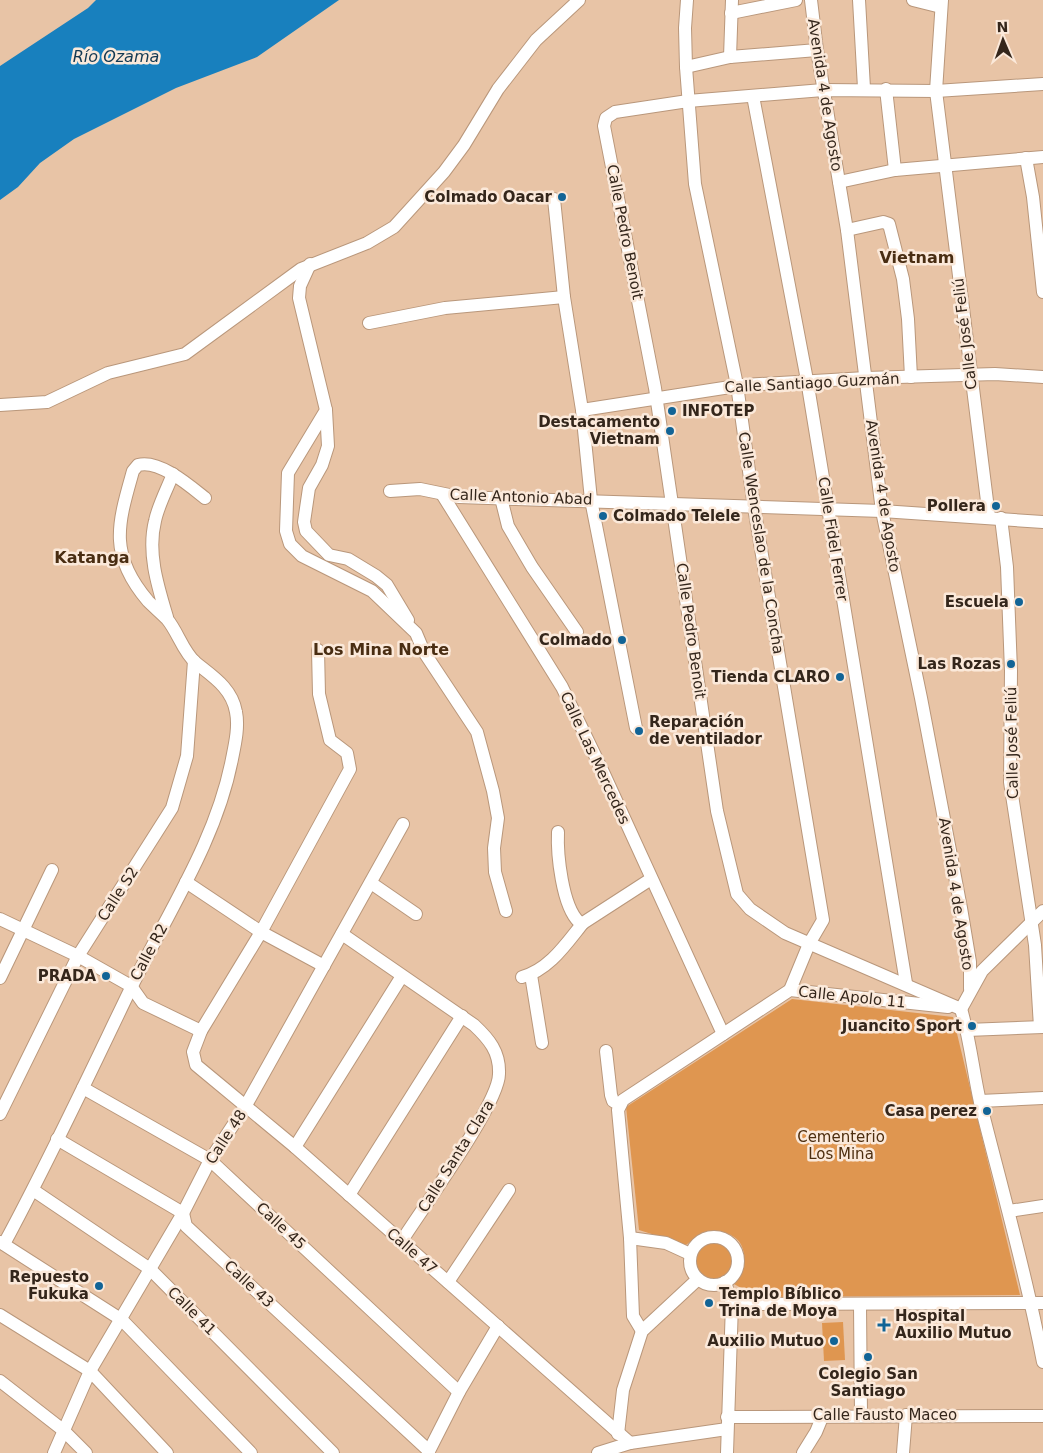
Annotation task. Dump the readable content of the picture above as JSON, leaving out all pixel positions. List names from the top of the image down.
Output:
{
  "streets": {
    "street": [
      "Avenida 4 de Agosto",
      "Calle Pedro Benoit",
      "Calle José Feliú",
      "Calle Santiago Guzmán",
      "Calle Antonio Abad",
      "Calle Fidel Ferrer",
      "Calle Wenceslao de la Concha",
      "Calle Las Mercedes",
      "Calle S2",
      "Calle R2",
      "Calle Apolo 11",
      "Calle 48",
      "Calle Santa Clara",
      "Calle 45",
      "Calle 47",
      "Calle 43",
      "Calle 41",
      "Calle Fausto Maceo"
    ]
  },
  "crossings": [
    ["Avenida 4 de Agosto", "Calle Santiago Guzmán"],
    ["Avenida 4 de Agosto", "Calle Antonio Abad"],
    ["Calle Pedro Benoit", "Calle Santiago Guzmán"],
    ["Calle Pedro Benoit", "Calle Antonio Abad"],
    ["Calle Pedro Benoit", "Calle Fidel Ferrer"],
    ["Calle Pedro Benoit", "Calle Wenceslao de la Concha"],
    ["Calle Pedro Benoit", "Calle Apolo 11"],
    ["Calle José Feliú", "Calle Santiago Guzmán"],
    ["Calle José Feliú", "Calle Antonio Abad"],
    ["Calle Santiago Guzmán", "Calle Fidel Ferrer"],
    ["Calle Santiago Guzmán", "Calle Wenceslao de la Concha"],
    ["Calle Antonio Abad", "Calle Fidel Ferrer"],
    ["Calle Antonio Abad", "Calle Wenceslao de la Concha"],
    ["Calle Antonio Abad", "Calle Las Mercedes"],
    ["Calle Wenceslao de la Concha", "Calle Apolo 11"],
    ["Calle Las Mercedes", "Calle Apolo 11"],
    ["Calle S2", "Calle R2"],
    ["Calle R2", "Calle 45"],
    ["Calle R2", "Calle 43"],
    ["Calle R2", "Calle 41"],
    ["Calle 48", "Calle Santa Clara"],
    ["Calle 48", "Calle 45"],
    ["Calle 48", "Calle 47"],
    ["Calle 48", "Calle 43"],
    ["Calle 48", "Calle 41"],
    ["Calle Santa Clara", "Calle 47"],
    ["Calle 47", "Calle Fausto Maceo"]
  ],
  "districts": ["Vietnam", "Katanga", "Los Mina Norte"],
  "water": ["Río Ozama"],
  "parks": ["Cementerio Los Mina"],
  "places": {
    "other": [
      "Colmado Oacar",
      "INFOTEP",
      "Destacamento Vietnam",
      "Pollera",
      "Colmado Telele",
      "Escuela",
      "Colmado",
      "Las Rozas",
      "Tienda CLARO",
      "Reparación de ventilador",
      "PRADA",
      "Juancito Sport",
      "Casa perez",
      "Repuesto Fukuka",
      "Templo Bíblico Trina de Moya",
      "Auxilio Mutuo",
      "Colegio San Santiago"
    ],
    "health": ["Hospital Auxilio Mutuo"]
  },
  "north": "top"
}
